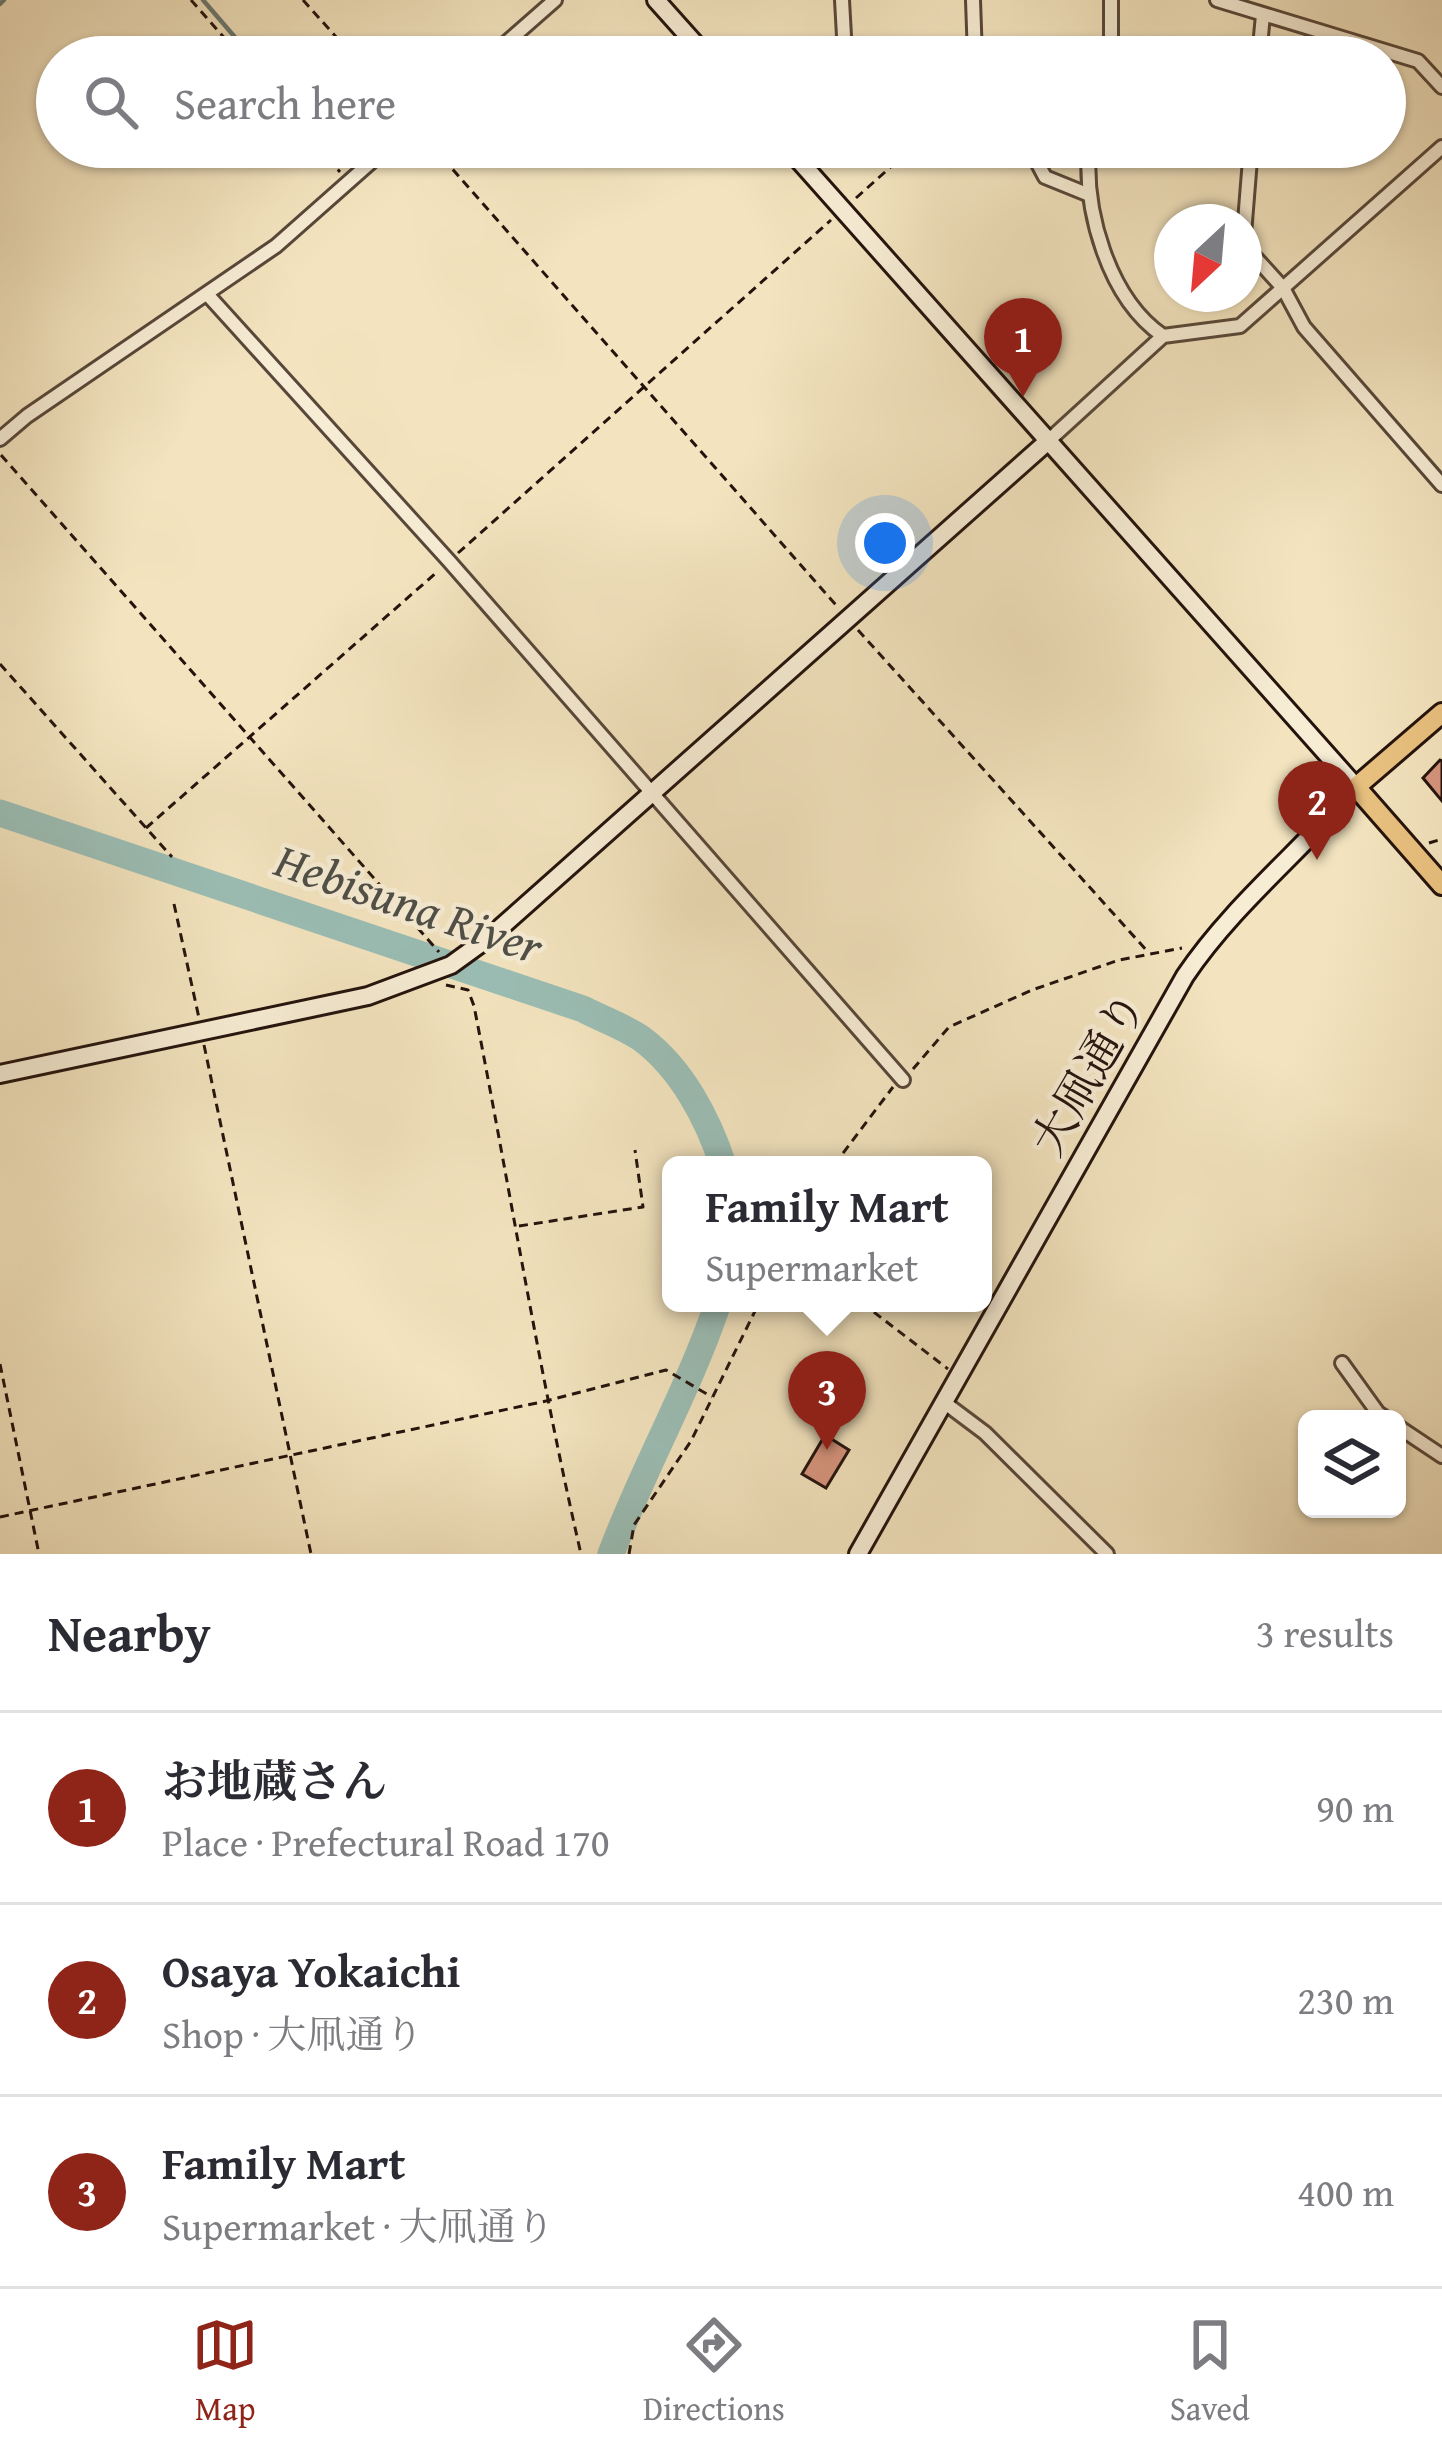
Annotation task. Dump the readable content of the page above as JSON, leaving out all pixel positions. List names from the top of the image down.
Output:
{
  "streets": {
    "street": ["大凧通り"]
  },
  "water": ["Hebisuna River"],
  "north": "bottom left",
  "page": {
    "search": "Search here",
    "pins": ["1", "2", "3"],
    "popup": ["Family Mart", "Supermarket"],
    "heading": ["Nearby", "3 results"],
    "list": [
      {
        "mark": "1",
        "name": "お地蔵さん",
        "note": "Place · Prefectural Road 170",
        "value": "90 m"
      },
      {
        "mark": "2",
        "name": "Osaya Yokaichi",
        "note": "Shop · 大凧通り",
        "value": "230 m"
      },
      {
        "mark": "3",
        "name": "Family Mart",
        "note": "Supermarket · 大凧通り",
        "value": "400 m"
      }
    ],
    "nav": ["Map", "Directions", "Saved"]
  }
}
